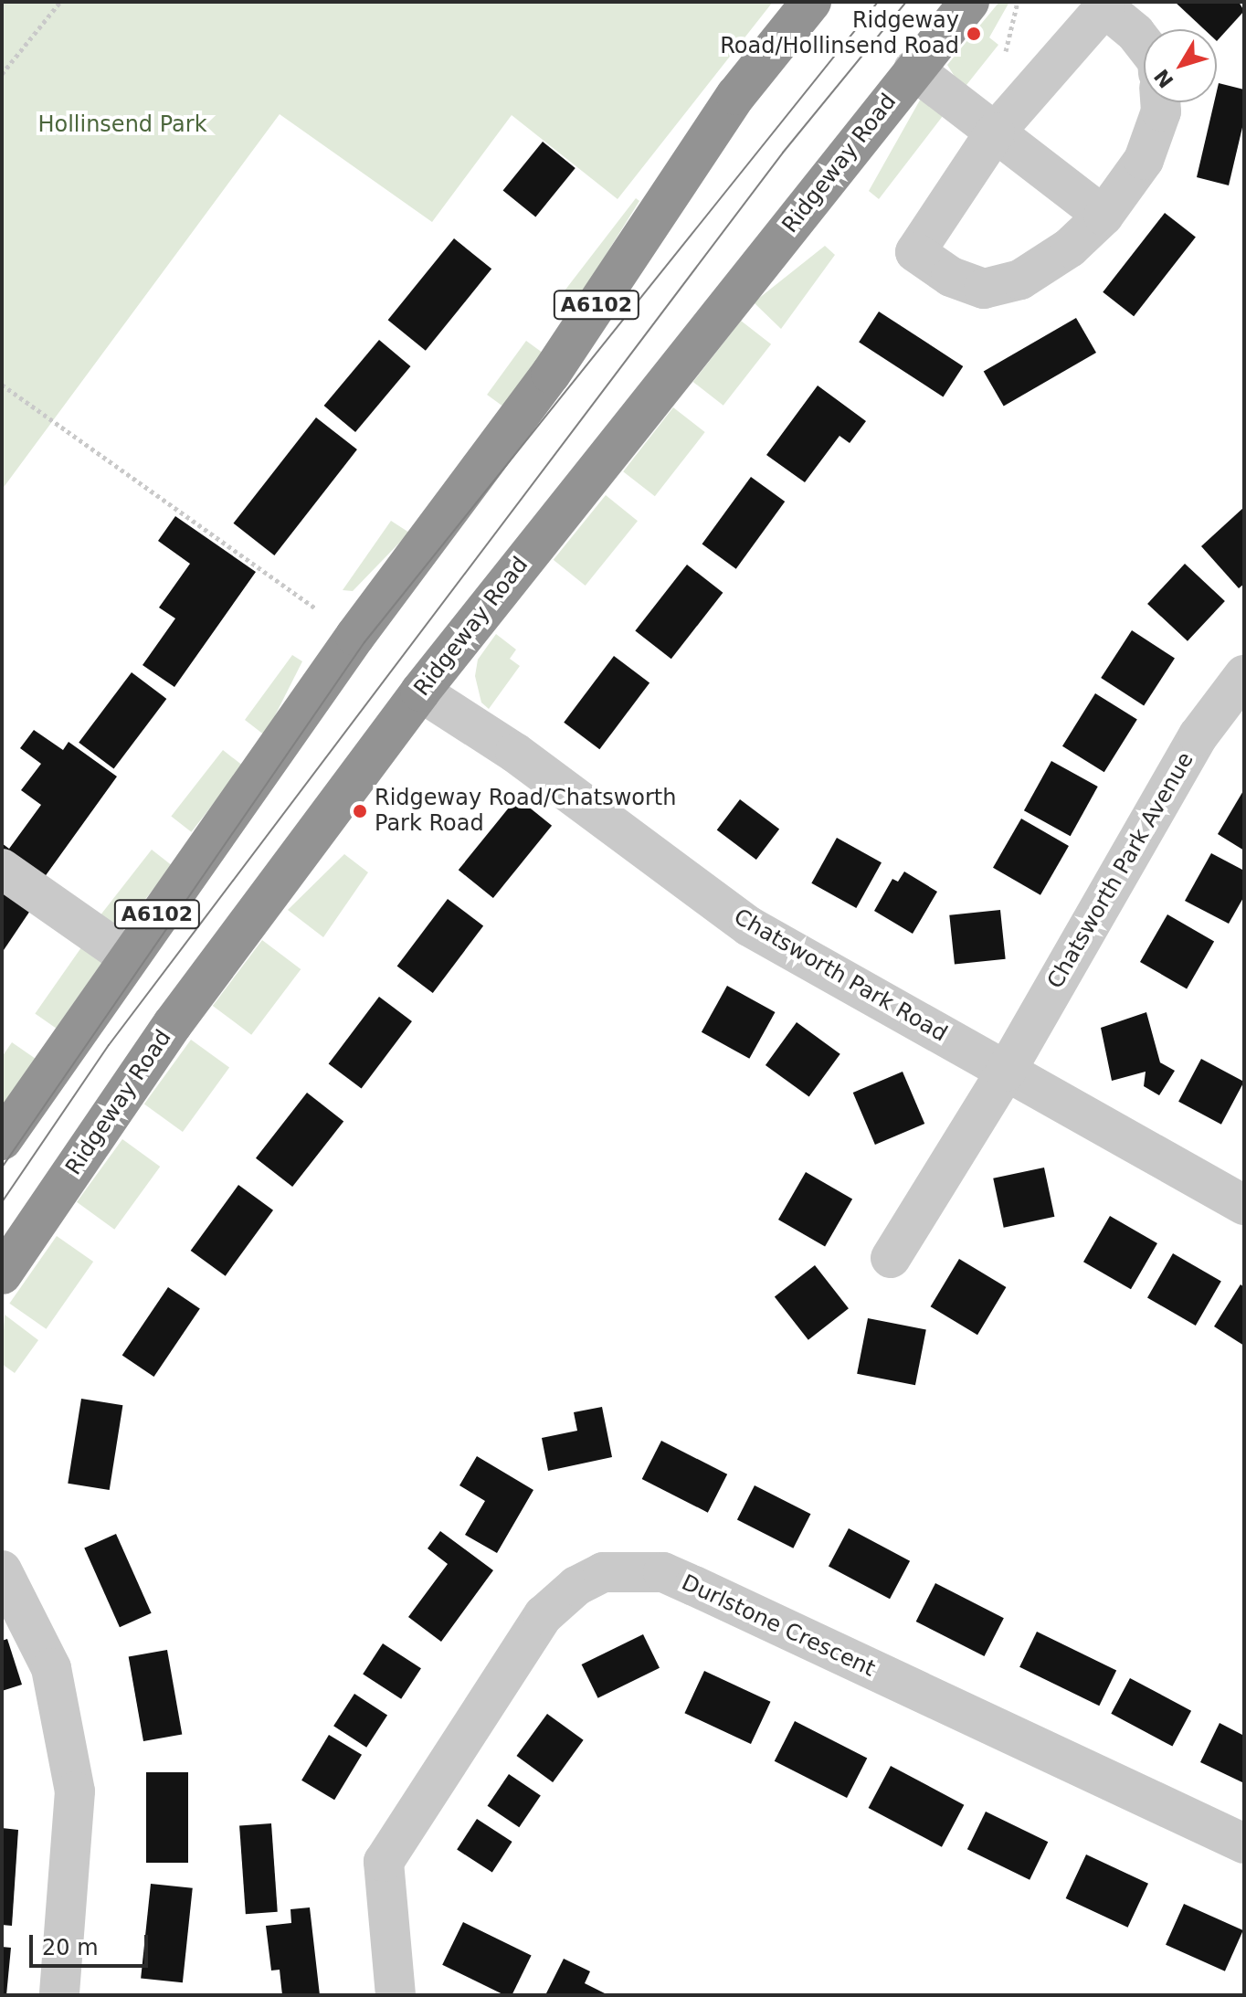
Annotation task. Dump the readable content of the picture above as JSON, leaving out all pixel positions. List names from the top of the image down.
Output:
{
  "streets": {
    "highway": ["Ridgeway Road", "A6102"],
    "street": ["Chatsworth Park Avenue", "Chatsworth Park Road", "Durlstone Crescent"]
  },
  "crossings": [
    ["Ridgeway Road", "Chatsworth Park Road"],
    ["Chatsworth Park Avenue", "Chatsworth Park Road"]
  ],
  "parks": ["Hollinsend Park"],
  "places": ["Ridgeway Road/Hollinsend Road", "Ridgeway Road/Chatsworth Park Road"],
  "scale_bar": "20 m",
  "north": "bottom left"
}
